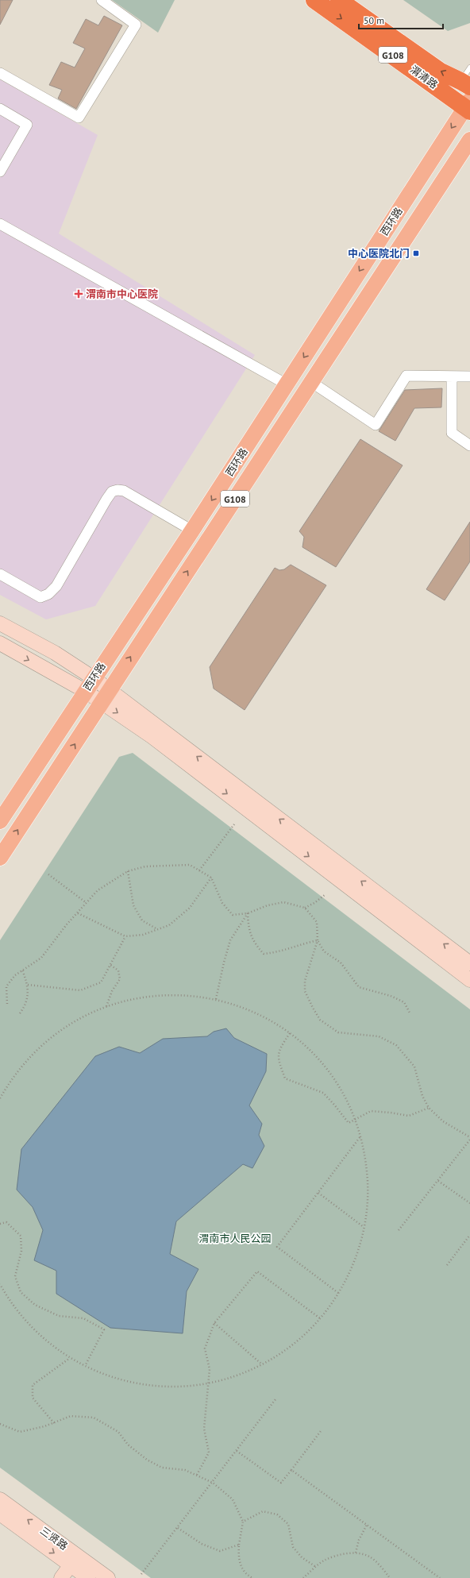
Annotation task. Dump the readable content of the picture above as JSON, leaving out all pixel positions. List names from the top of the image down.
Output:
{
  "streets": {
    "highway": ["G108", "渭清路"],
    "main road": ["西环路", "三贤路"]
  },
  "crossings": [
    ["渭清路", "西环路"]
  ],
  "parks": ["渭南市人民公园"],
  "places": {
    "transit": ["中心医院北门"],
    "health": ["渭南市中心医院"]
  },
  "scale_bar": "50 m"
}
